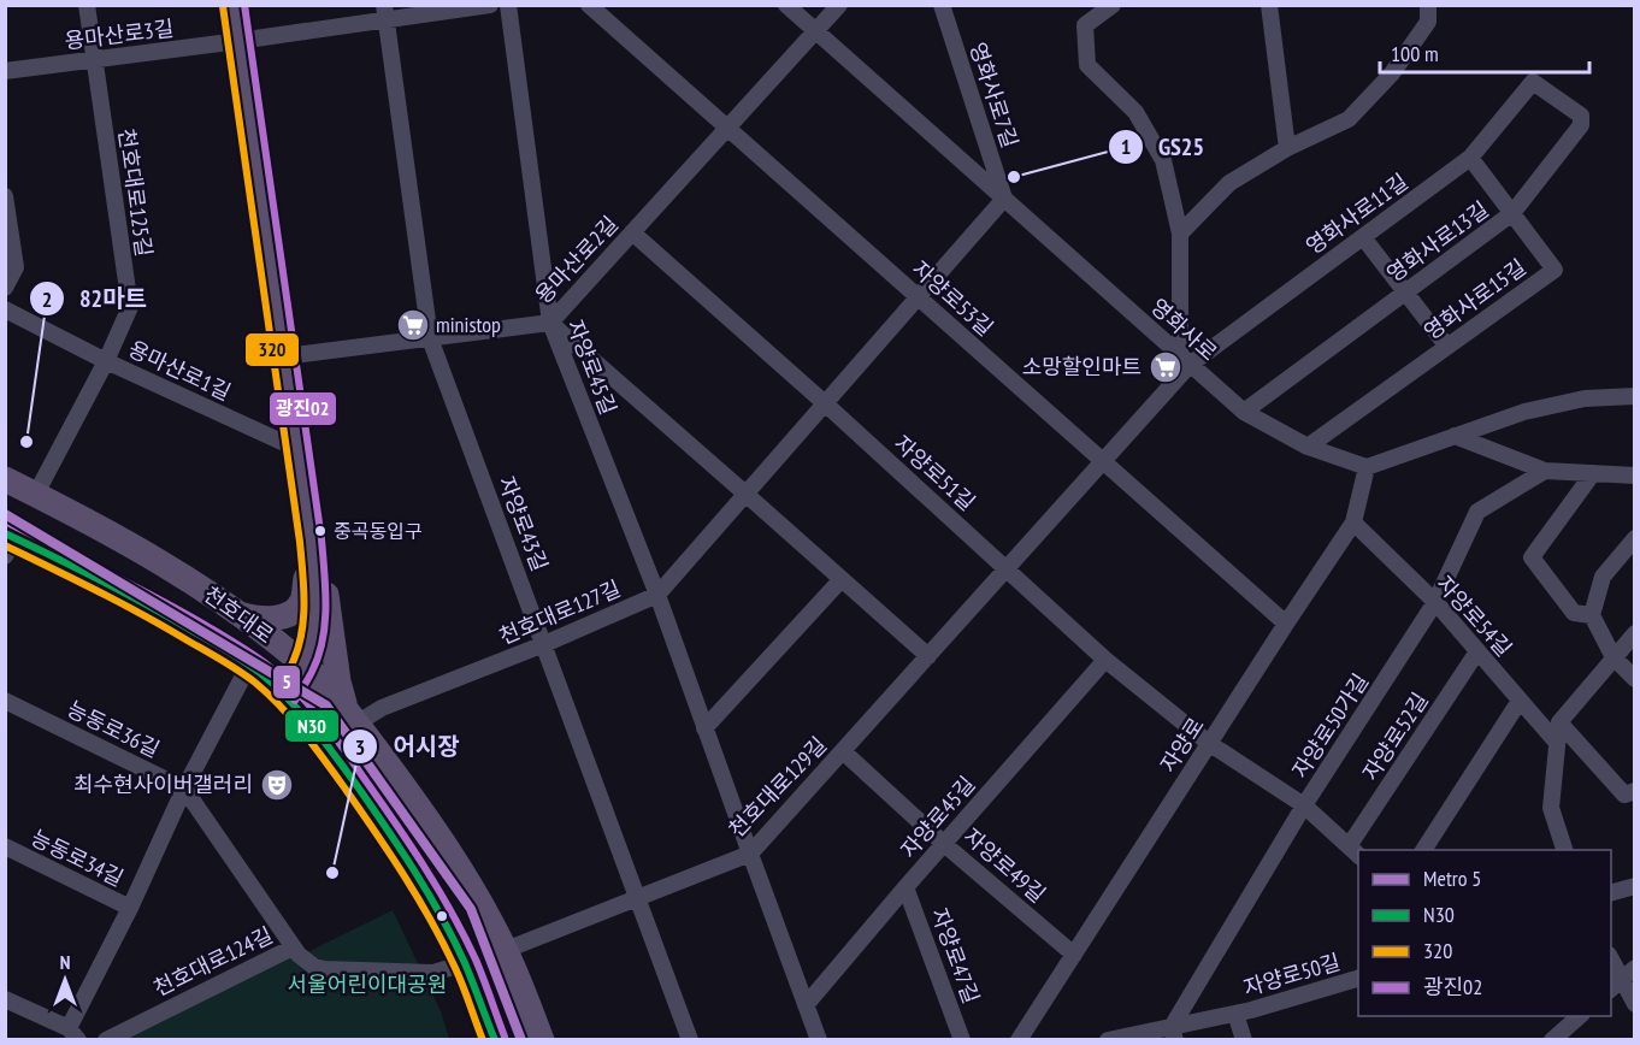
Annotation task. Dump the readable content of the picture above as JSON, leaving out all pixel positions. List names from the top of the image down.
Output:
{
  "streets": {
    "main road": ["천호대로"],
    "street": [
      "용마산로3길",
      "영화사로7길",
      "천호대로125길",
      "영화사로11길",
      "영화사로13길",
      "용마산로2길",
      "자양로53길",
      "영화사로15길",
      "영화사로",
      "자양로45길",
      "용마산로1길",
      "자양로51길",
      "자양로43길",
      "천호대로127길",
      "자양로54길",
      "자양로50가길",
      "능동로36길",
      "자양로52길",
      "자양로",
      "천호대로129길",
      "능동로34길",
      "자양로49길",
      "자양로47길",
      "천호대로124길",
      "자양로50길"
    ]
  },
  "crossings": [
    ["용마산로3길", "천호대로125길"],
    ["용마산로3길", "자양로43길"],
    ["영화사로7길", "영화사로"],
    ["영화사로7길", "천호대로127길"],
    ["천호대로125길", "용마산로1길"],
    ["천호대로125길", "천호대로"],
    ["영화사로11길", "영화사로13길"],
    ["영화사로11길", "영화사로15길"],
    ["영화사로11길", "영화사로"],
    ["영화사로11길", "천호대로129길"],
    ["영화사로13길", "영화사로15길"],
    ["영화사로13길", "영화사로"],
    ["용마산로2길", "자양로53길"],
    ["용마산로2길", "영화사로"],
    ["용마산로2길", "자양로45길"],
    ["용마산로2길", "자양로51길"],
    ["용마산로2길", "자양로43길"],
    ["자양로53길", "천호대로127길"],
    ["자양로53길", "자양로"],
    ["자양로53길", "천호대로129길"],
    ["영화사로15길", "영화사로"],
    ["영화사로", "천호대로127길"],
    ["영화사로", "자양로"],
    ["영화사로", "천호대로129길"],
    ["자양로45길", "자양로51길"],
    ["자양로45길", "천호대로127길"],
    ["자양로45길", "천호대로129길"],
    ["자양로45길", "자양로49길"],
    ["자양로45길", "자양로47길"],
    ["자양로51길", "천호대로127길"],
    ["자양로51길", "자양로52길"],
    ["자양로51길", "자양로"],
    ["자양로51길", "천호대로129길"],
    ["자양로43길", "천호대로127길"],
    ["자양로43길", "천호대로129길"],
    ["천호대로127길", "천호대로"],
    ["천호대로", "천호대로129길"],
    ["천호대로", "천호대로124길"],
    ["자양로54길", "자양로50가길"],
    ["자양로54길", "자양로52길"],
    ["자양로54길", "자양로"],
    ["자양로50가길", "자양로52길"],
    ["자양로50가길", "자양로50길"],
    ["능동로36길", "천호대로124길"],
    ["자양로52길", "자양로"],
    ["자양로", "자양로49길"],
    ["천호대로129길", "자양로49길"]
  ],
  "parks": ["서울어린이대공원"],
  "places": {
    "other": [
      "GS25",
      "82마트",
      "중곡동입구",
      "어시장"
    ],
    "supermarket": ["ministop", "소망할인마트"],
    "theatre": ["최수현사이버갤러리"]
  },
  "lines": [
    "transit line 광진02",
    "transit line 320",
    "metro line 5",
    "transit line N30"
  ],
  "legend": [
    "Metro 5",
    "N30",
    "320",
    "광진02"
  ],
  "scale_bar": "100 m",
  "north": "top"
}
